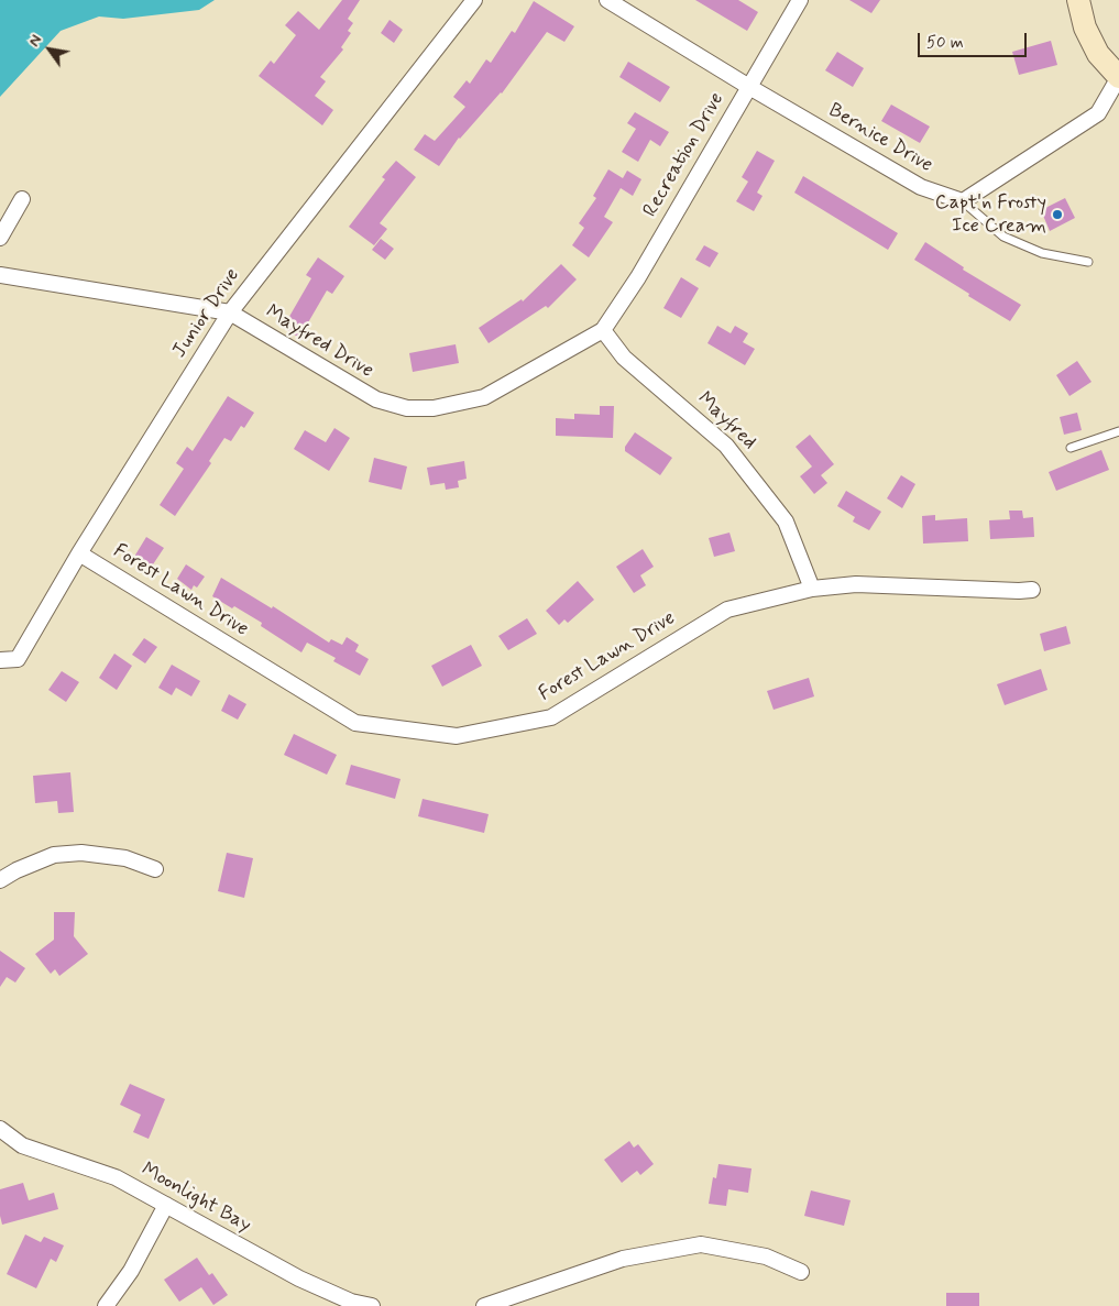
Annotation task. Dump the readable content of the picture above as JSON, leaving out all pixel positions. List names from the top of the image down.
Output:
{
  "streets": {
    "street": [
      "Bernice Drive",
      "Recreation Drive",
      "Junior Drive",
      "Mayfred Drive",
      "Mayfred",
      "Forest Lawn Drive",
      "Moonlight Bay"
    ]
  },
  "crossings": [
    ["Bernice Drive", "Recreation Drive"],
    ["Recreation Drive", "Mayfred Drive"],
    ["Recreation Drive", "Mayfred"],
    ["Junior Drive", "Mayfred Drive"],
    ["Junior Drive", "Forest Lawn Drive"],
    ["Mayfred Drive", "Mayfred"],
    ["Mayfred", "Forest Lawn Drive"]
  ],
  "places": ["Capt'n Frosty Ice Cream"],
  "scale_bar": "50 m",
  "north": "top left"
}
